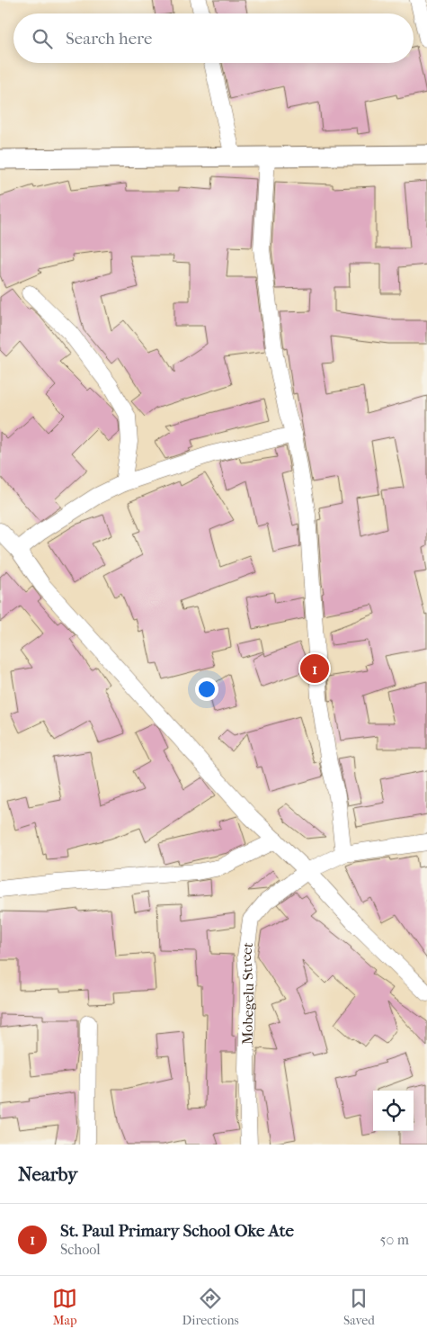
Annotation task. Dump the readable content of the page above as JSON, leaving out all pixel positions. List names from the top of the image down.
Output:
{
  "streets": {
    "street": ["Mobegelu Street"]
  },
  "page": {
    "search": "Search here",
    "pins": "1",
    "heading": "Nearby",
    "list": [
      {
        "mark": "1",
        "name": "St. Paul Primary School Oke Ate",
        "note": "School",
        "value": "50 m"
      }
    ],
    "nav": ["Map", "Directions", "Saved"]
  }
}
